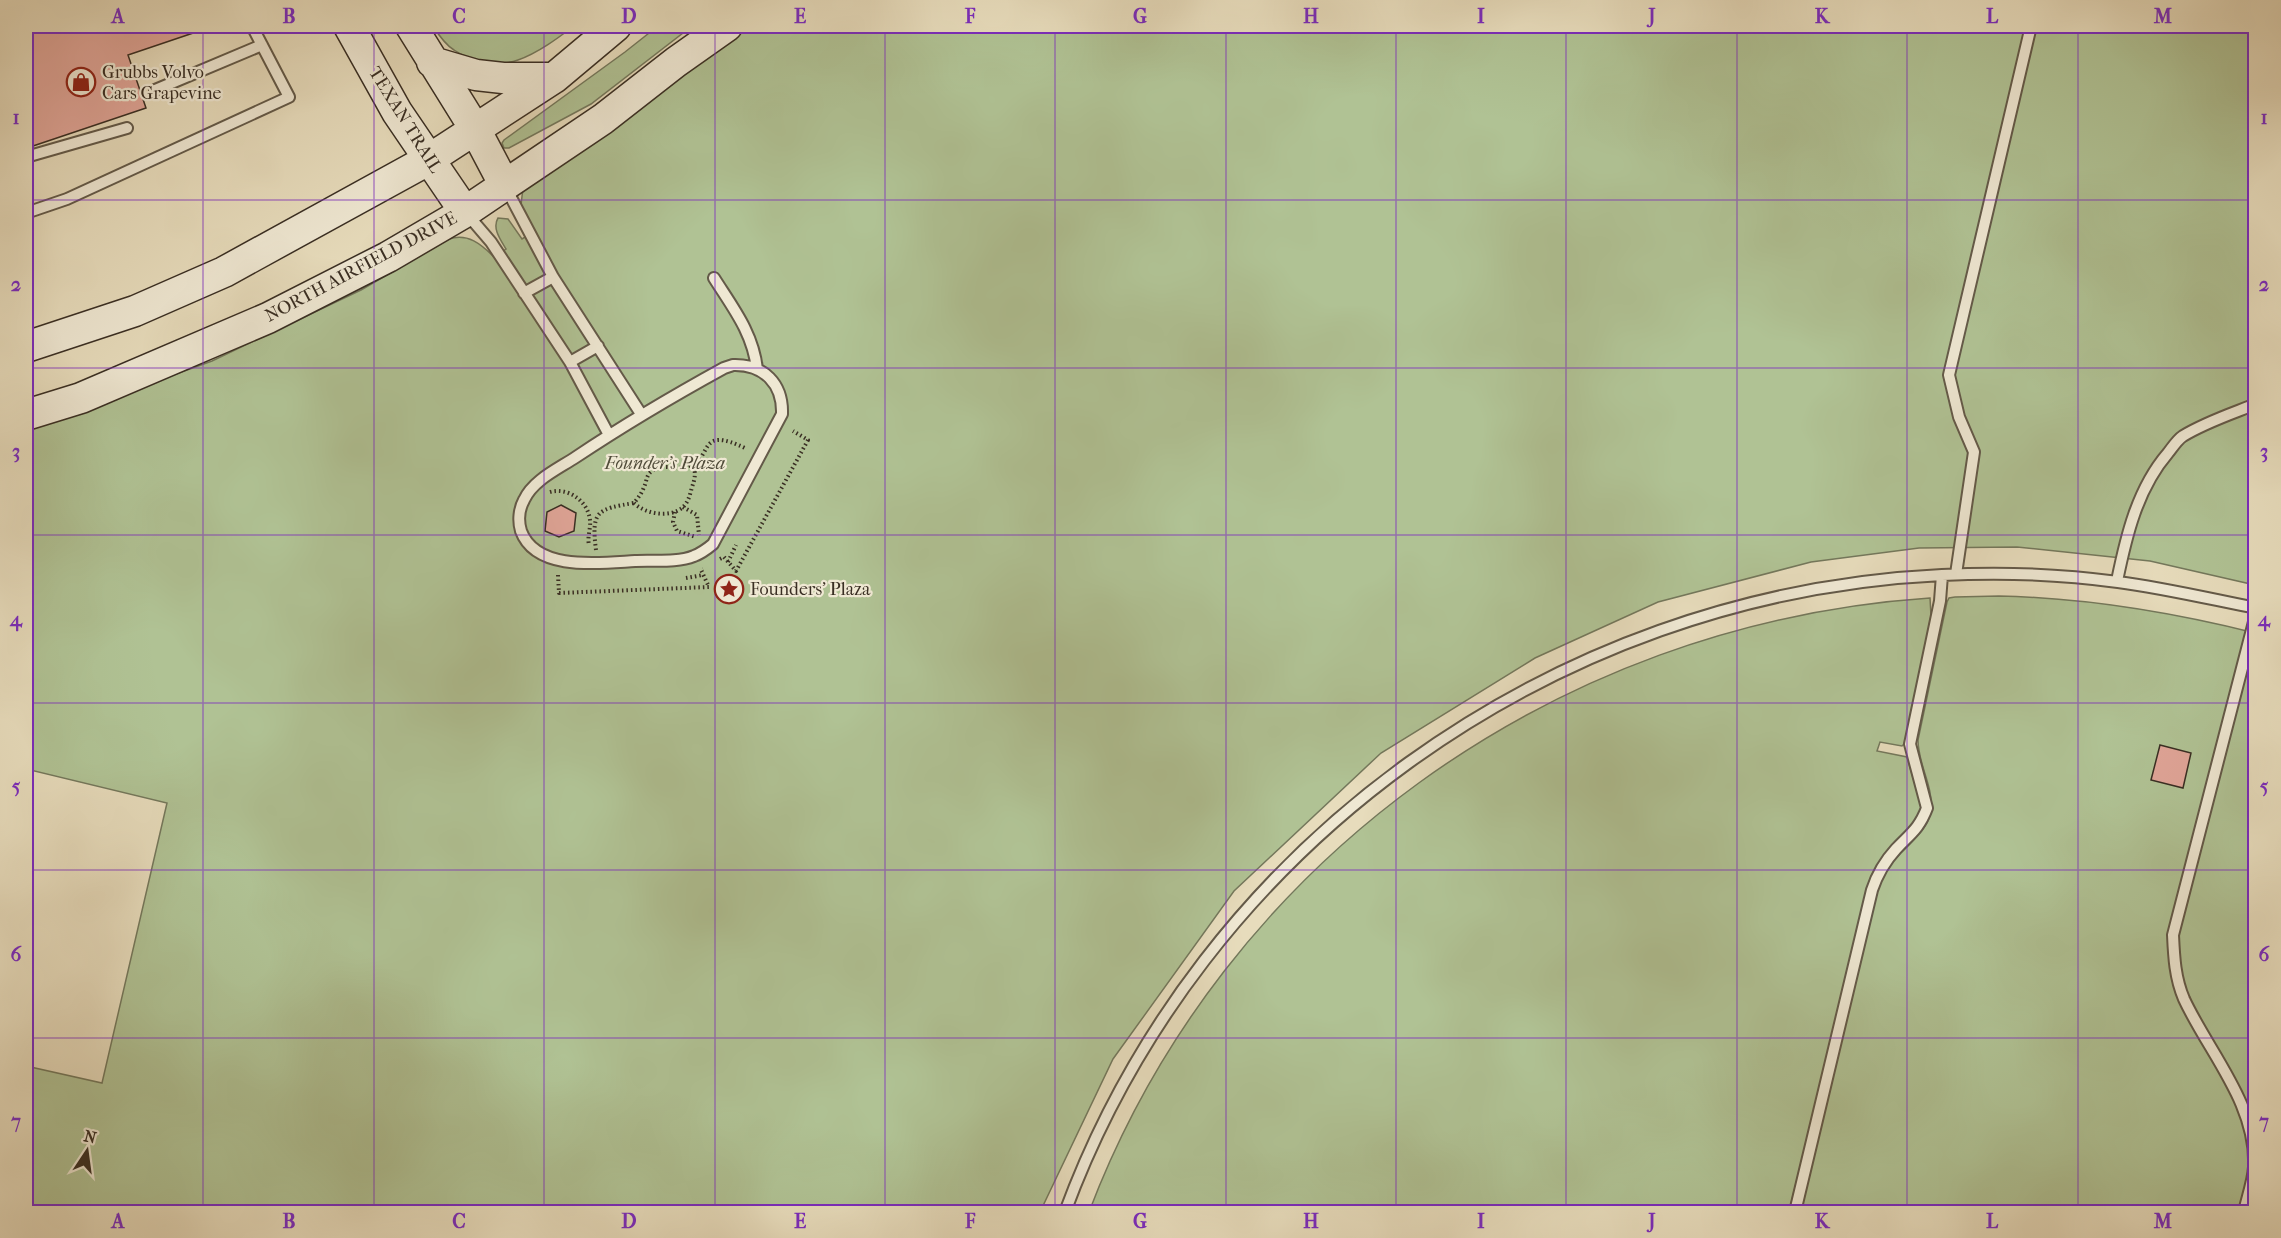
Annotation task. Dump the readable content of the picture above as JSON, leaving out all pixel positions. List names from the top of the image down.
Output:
{
  "streets": {
    "main road": ["TEXAN TRAIL", "NORTH AIRFIELD DRIVE"]
  },
  "crossings": [
    ["TEXAN TRAIL", "NORTH AIRFIELD DRIVE"]
  ],
  "parks": ["Founder's Plaza"],
  "places": {
    "shop": ["Grubbs Volvo Cars Grapevine"],
    "place": ["Founders' Plaza"]
  },
  "north": "top",
  "grid": {
    "columns": [
      "A",
      "B",
      "C",
      "D",
      "E",
      "F",
      "G",
      "H",
      "I",
      "J",
      "K",
      "L",
      "M"
    ],
    "rows": [
      "1",
      "2",
      "3",
      "4",
      "5",
      "6",
      "7"
    ]
  }
}
